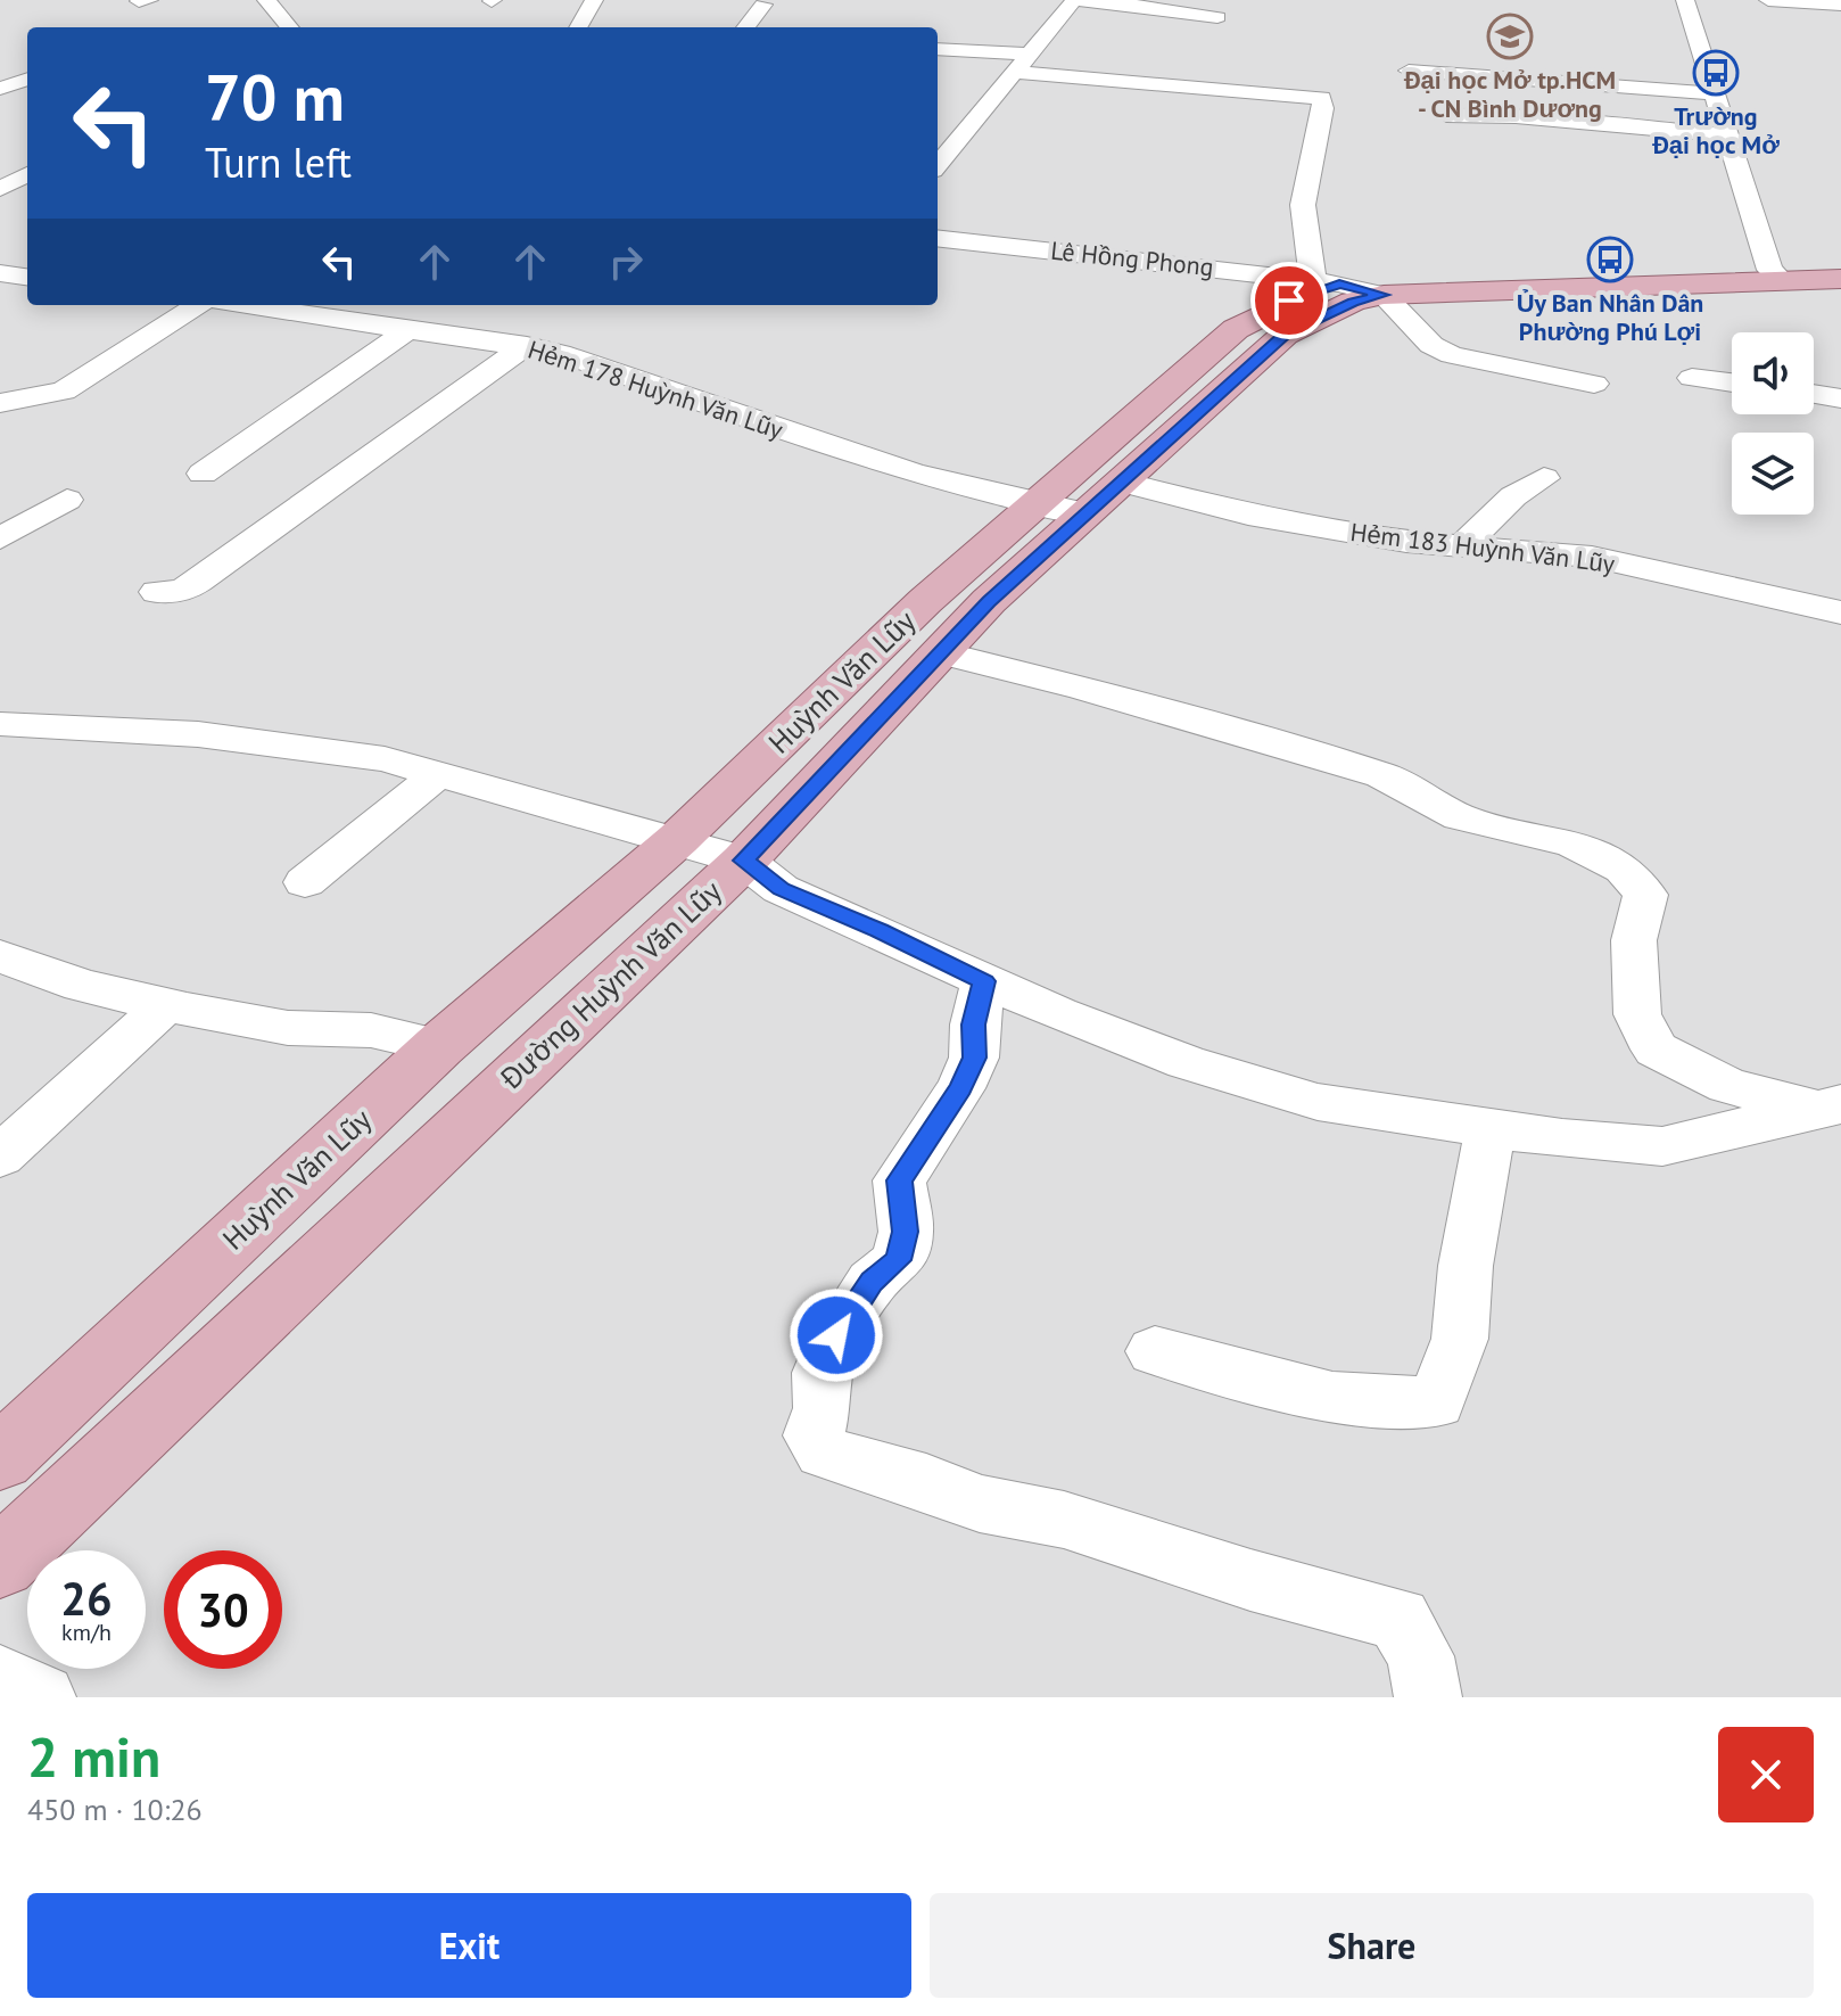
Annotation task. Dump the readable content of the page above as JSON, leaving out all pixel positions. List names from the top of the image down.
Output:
{
  "streets": {
    "main road": ["Huỳnh Văn Lũy", "Đường Huỳnh Văn Lũy"],
    "street": ["Lê Hồng Phong", "Hẻm 178 Huỳnh Văn Lũy", "Hẻm 183 Huỳnh Văn Lũy"]
  },
  "crossings": [
    ["Lê Hồng Phong", "Huỳnh Văn Lũy"],
    ["Lê Hồng Phong", "Đường Huỳnh Văn Lũy"],
    ["Hẻm 178 Huỳnh Văn Lũy", "Hẻm 183 Huỳnh Văn Lũy"],
    ["Hẻm 178 Huỳnh Văn Lũy", "Huỳnh Văn Lũy"],
    ["Hẻm 178 Huỳnh Văn Lũy", "Đường Huỳnh Văn Lũy"],
    ["Hẻm 183 Huỳnh Văn Lũy", "Đường Huỳnh Văn Lũy"],
    ["Huỳnh Văn Lũy", "Đường Huỳnh Văn Lũy"]
  ],
  "places": {
    "school or university": ["Đại học Mở tp.HCM - CN Bình Dương"],
    "bus stop": ["Trường Đại học Mở", "Ủy Ban Nhân Dân Phường Phú Lợi"]
  },
  "page": {
    "turn": ["70 m", "Turn left"],
    "speed": "26 km/h",
    "limit": "30",
    "heading": ["2 min", "450 m · 10:26"],
    "buttons": ["Exit", "Share"]
  }
}
